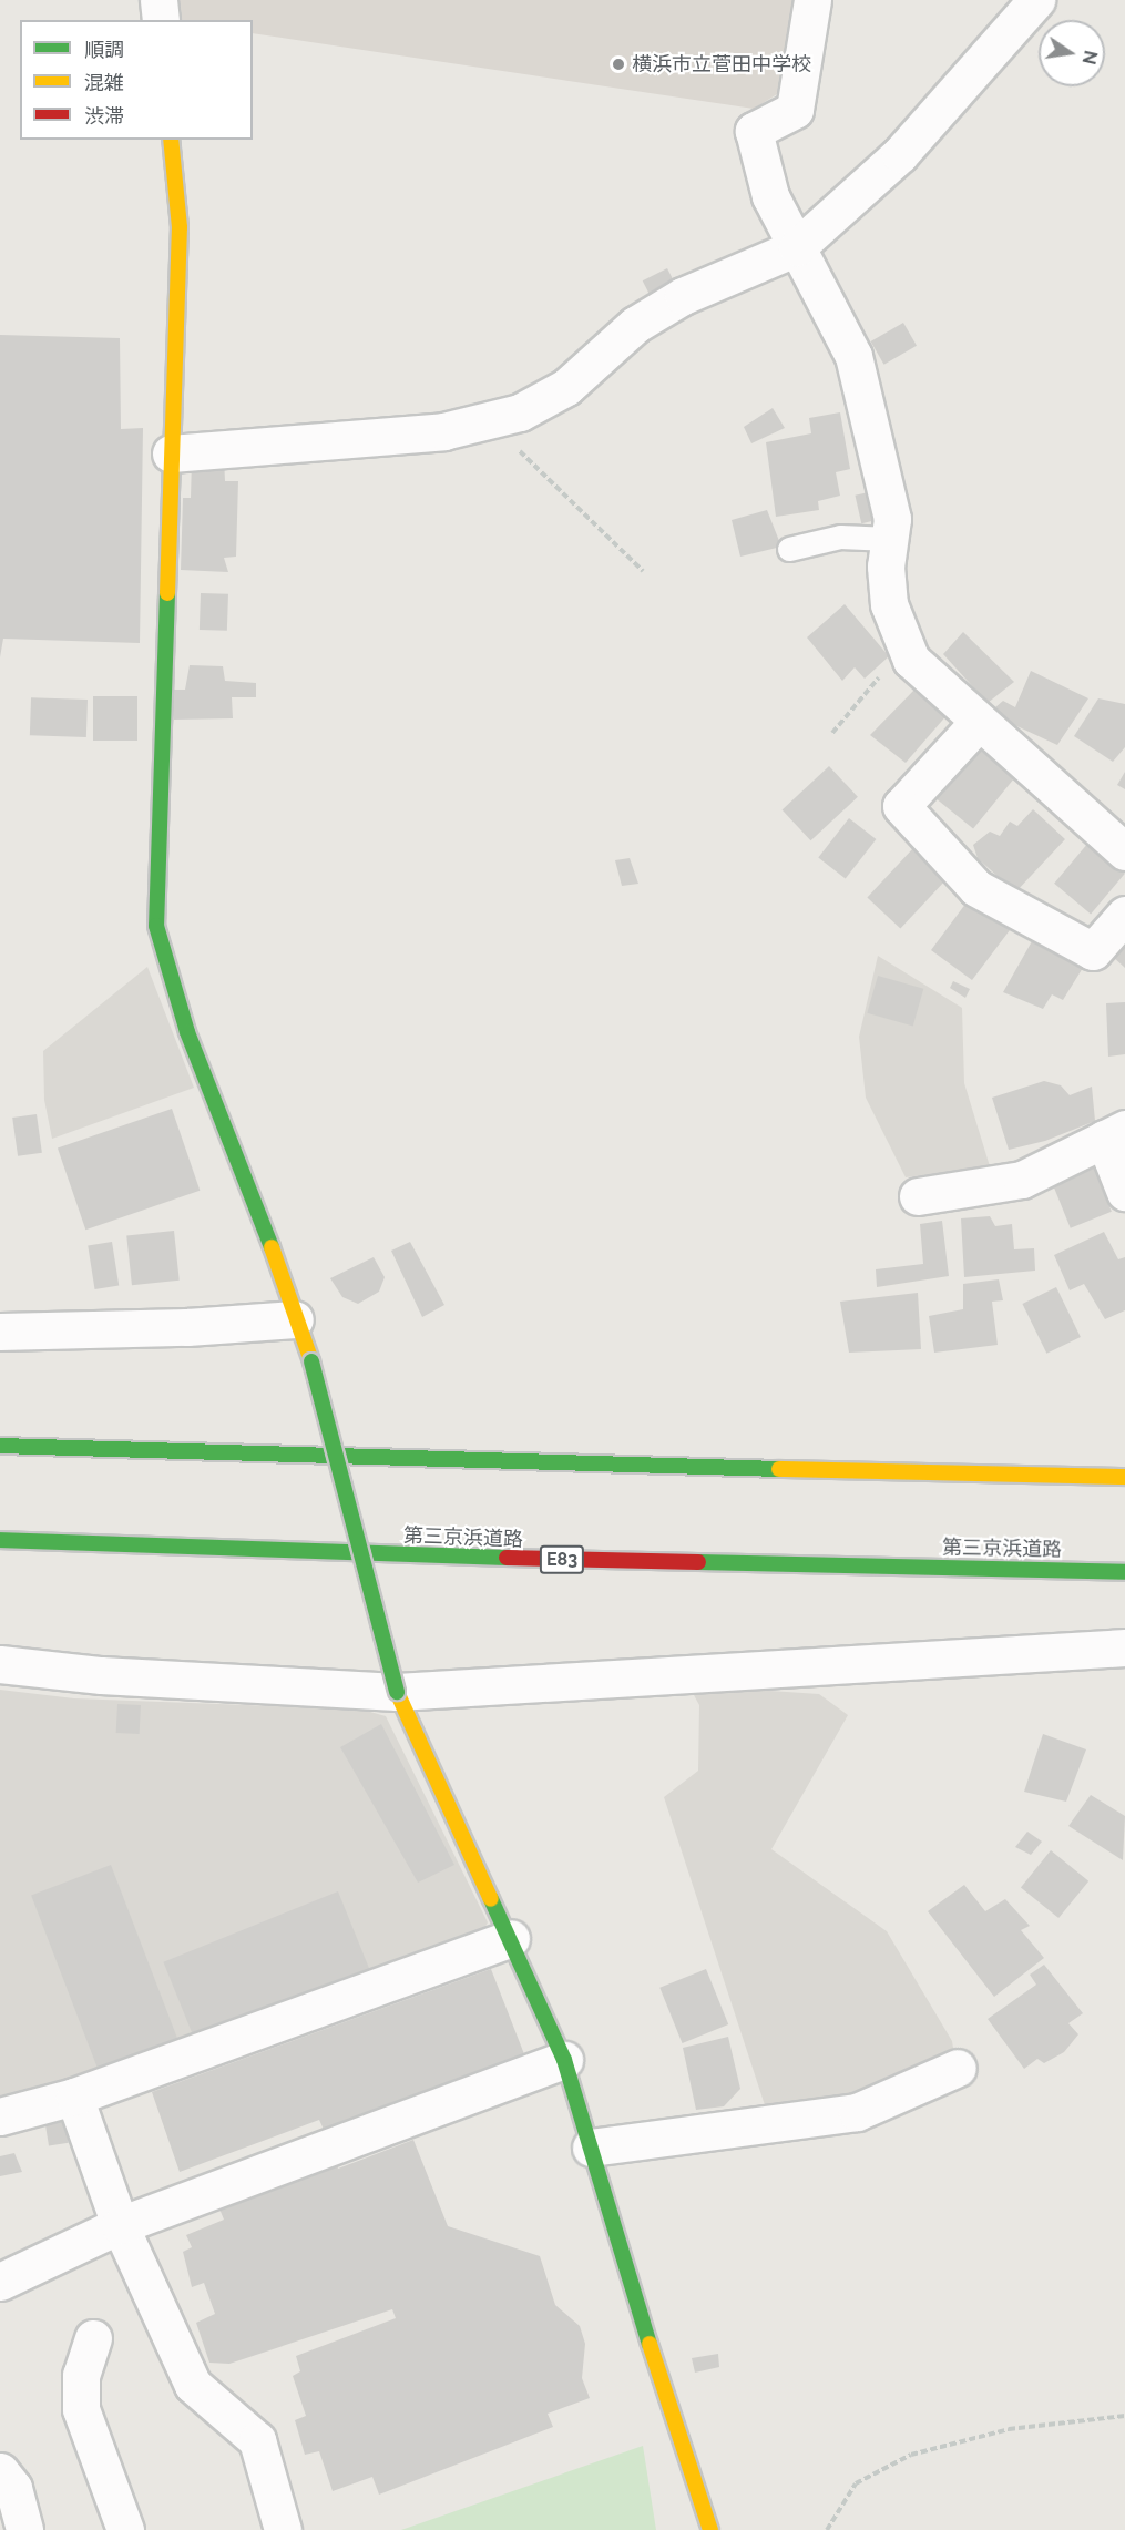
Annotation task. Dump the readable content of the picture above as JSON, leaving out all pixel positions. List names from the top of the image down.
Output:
{
  "streets": {
    "main road": ["第三京浜道路", "E83"]
  },
  "places": ["横浜市立菅田中学校"],
  "legend": ["順調", "混雑", "渋滞"],
  "north": "right"
}
